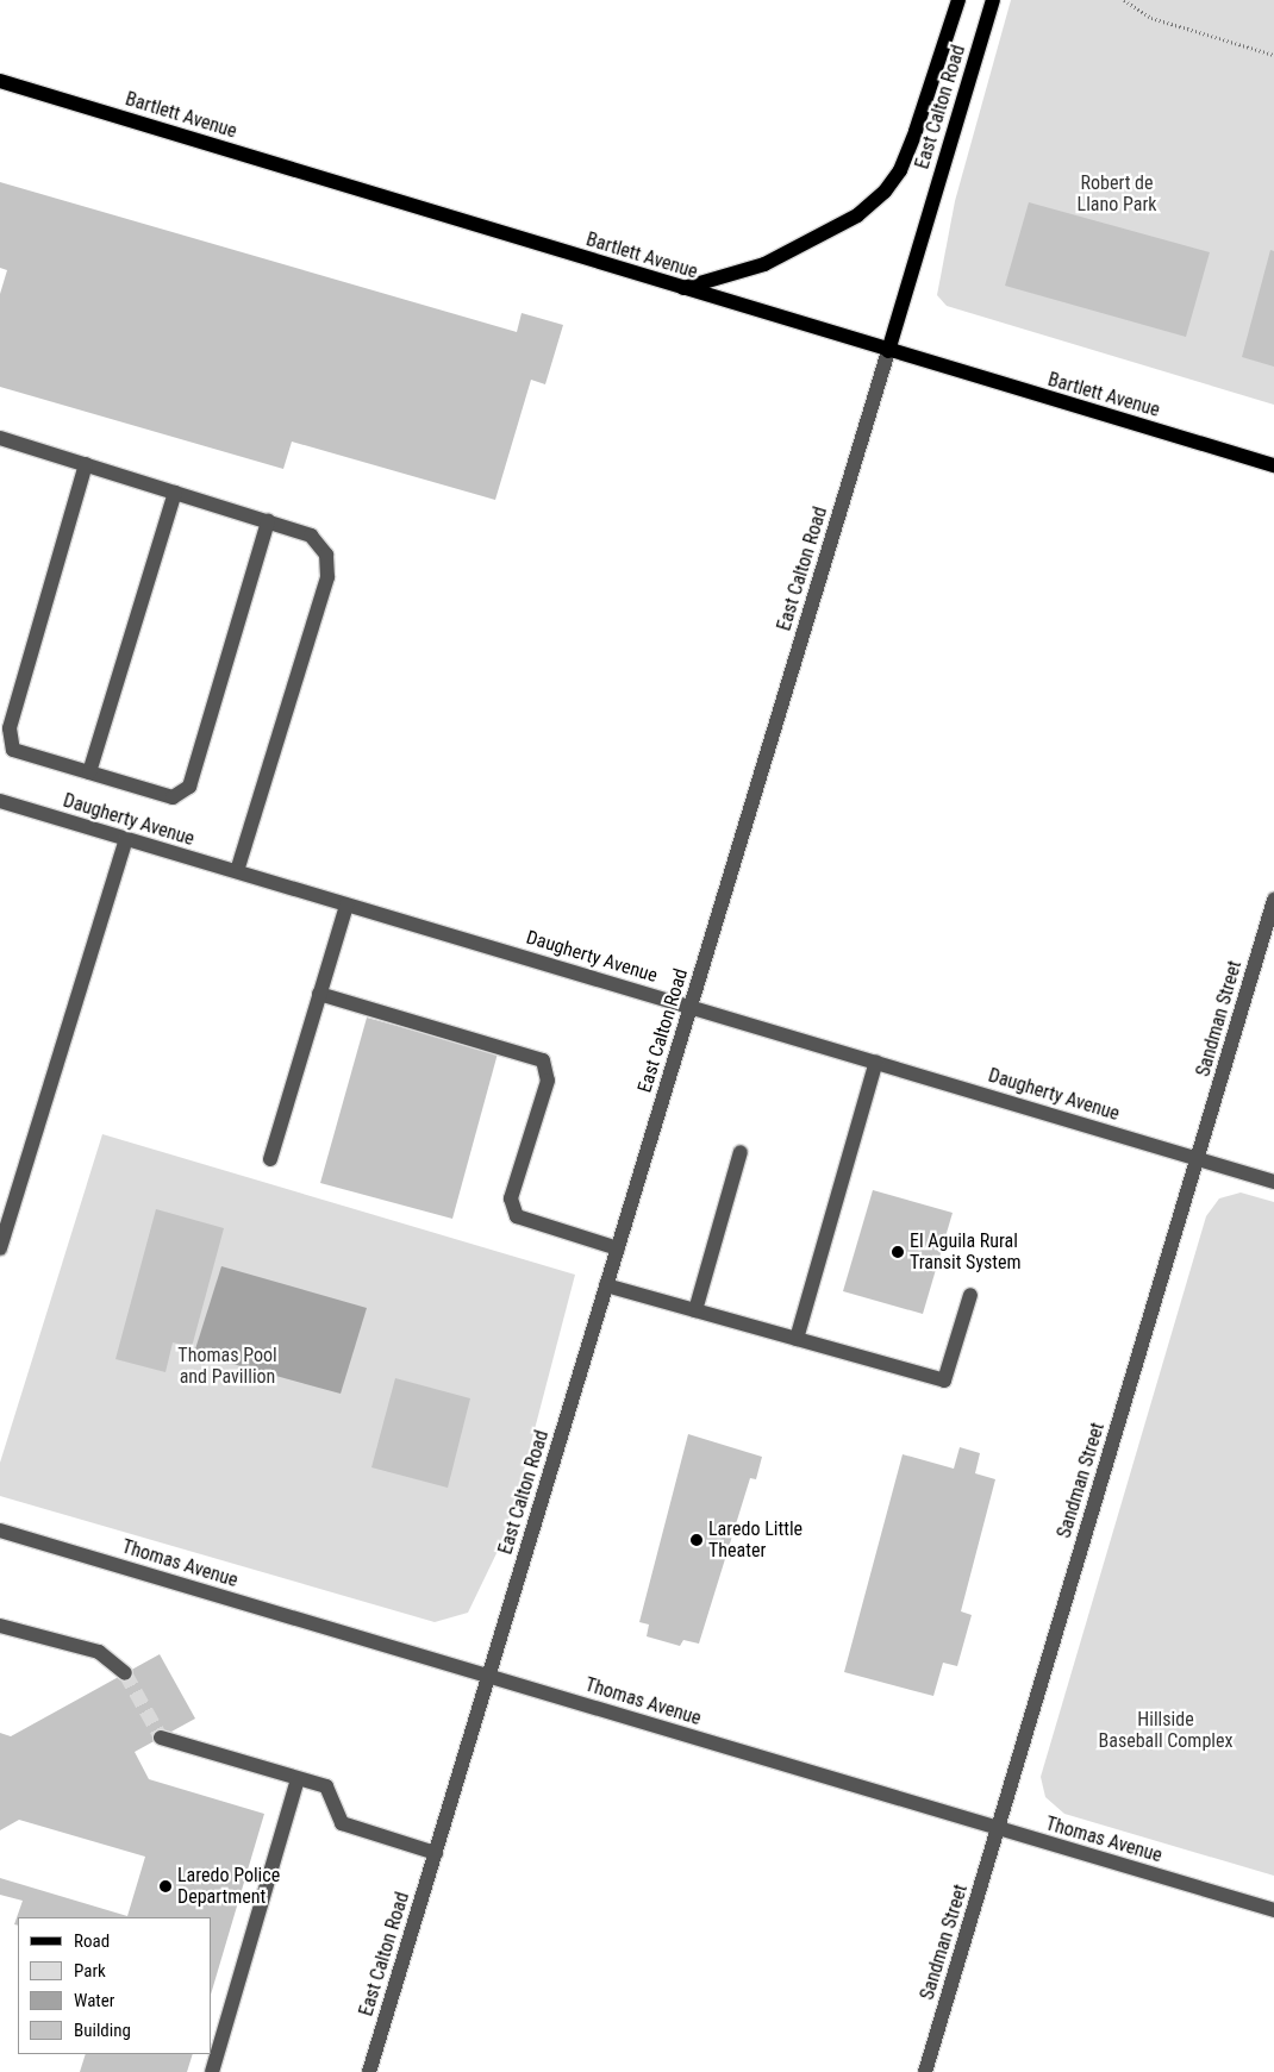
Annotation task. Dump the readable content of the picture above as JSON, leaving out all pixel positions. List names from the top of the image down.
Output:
{
  "streets": {
    "main road": ["East Calton Road", "Bartlett Avenue"],
    "street": ["Daugherty Avenue", "Sandman Street", "Thomas Avenue"]
  },
  "crossings": [
    ["East Calton Road", "Bartlett Avenue"],
    ["East Calton Road", "Daugherty Avenue"],
    ["East Calton Road", "Thomas Avenue"],
    ["Daugherty Avenue", "Sandman Street"],
    ["Sandman Street", "Thomas Avenue"]
  ],
  "parks": ["Robert de Llano Park", "Thomas Pool and Pavillion", "Hillside Baseball Complex"],
  "places": ["El Aguila Rural Transit System", "Laredo Little Theater", "Laredo Police Department"],
  "legend": [
    "Road",
    "Park",
    "Water",
    "Building"
  ]
}
